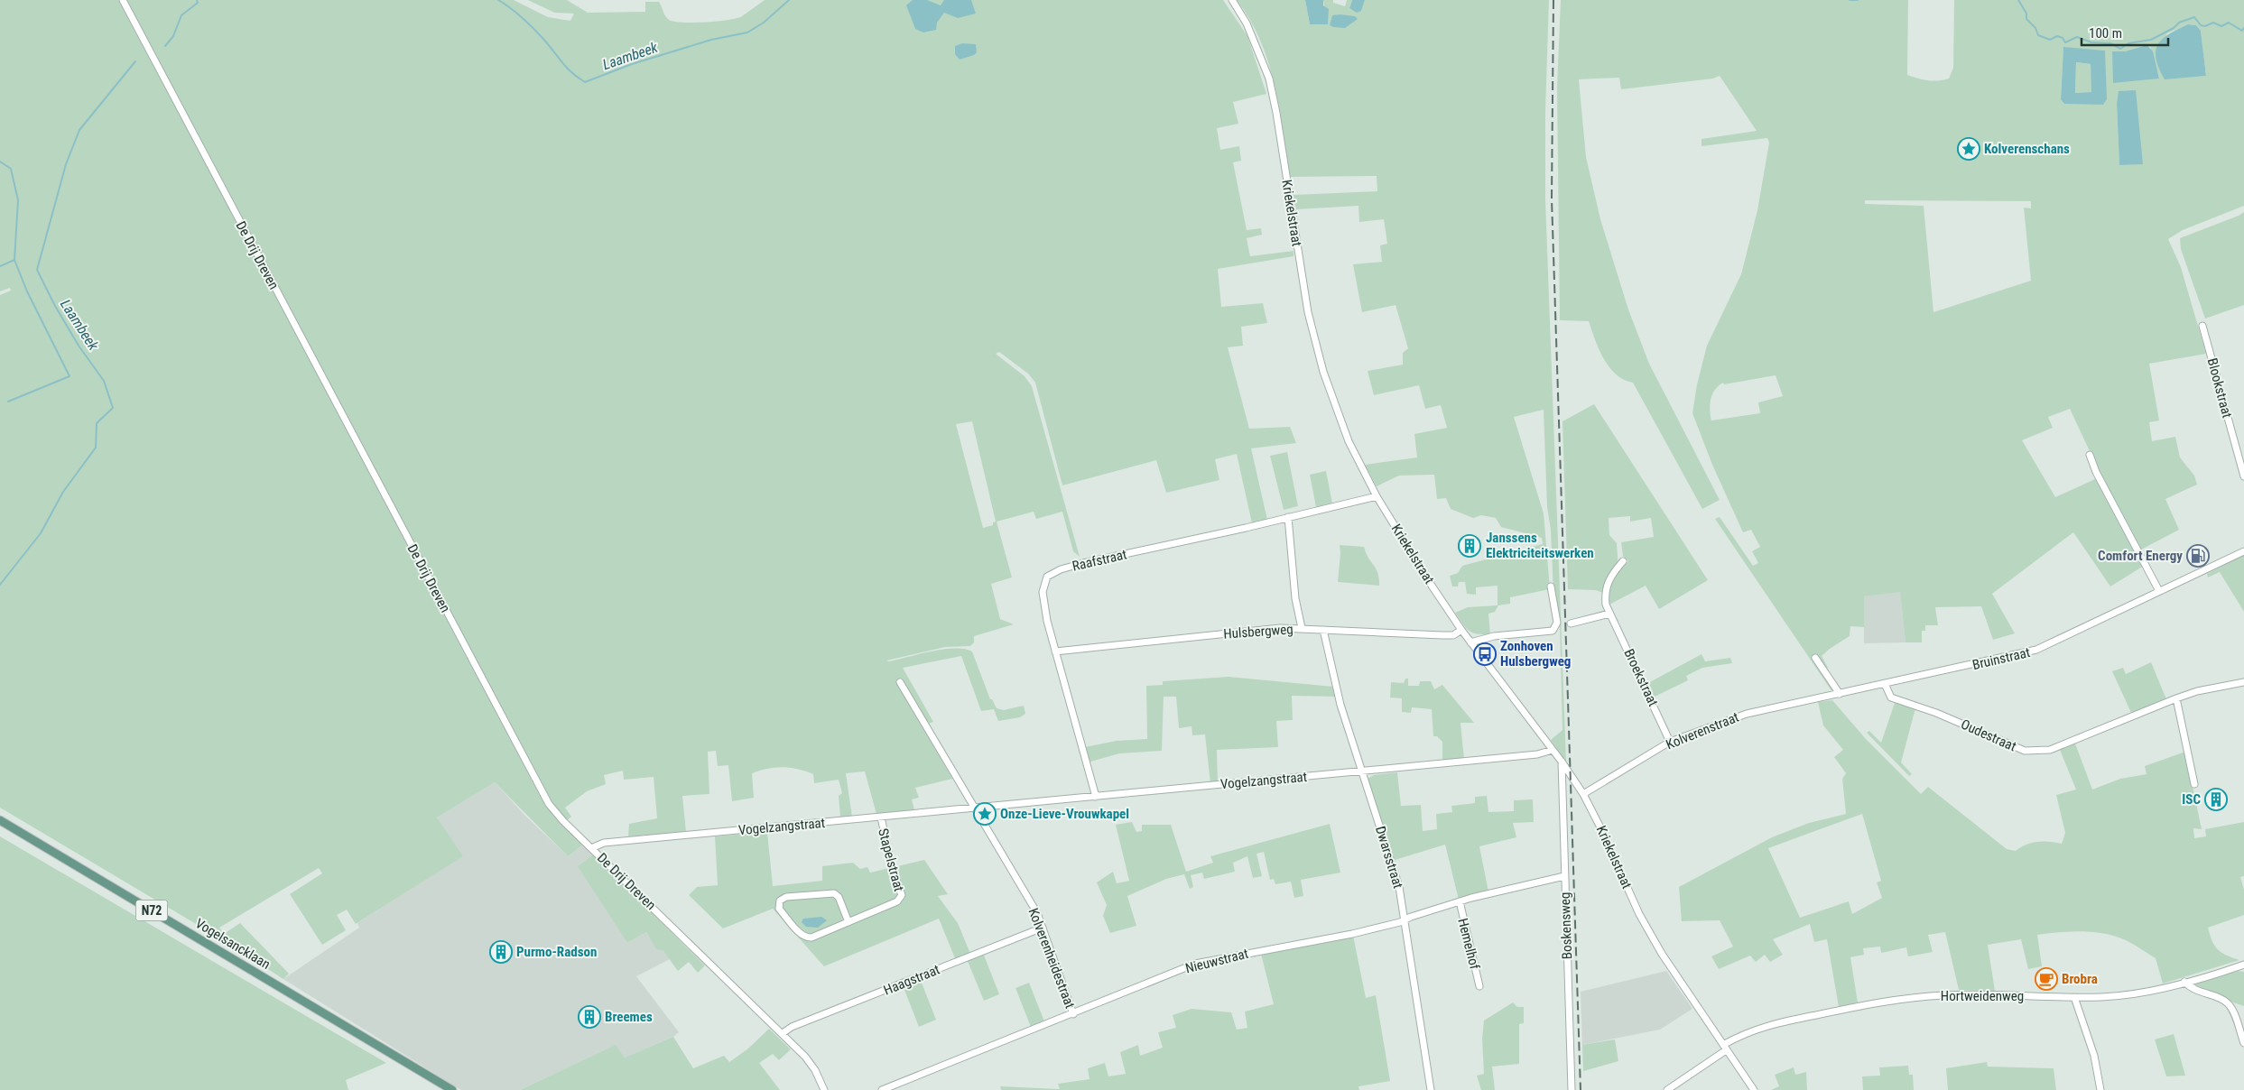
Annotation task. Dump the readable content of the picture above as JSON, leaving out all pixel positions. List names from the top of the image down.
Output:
{
  "streets": {
    "main road": ["N72", "Vogelsancklaan"],
    "street": [
      "Kriekelstraat",
      "De Drij Dreven",
      "Blookstraat",
      "Raafstraat",
      "Hulsbergweg",
      "Bruinstraat",
      "Broekstraat",
      "Kolverenstraat",
      "Oudestraat",
      "Vogelzangstraat",
      "Dwarsstraat",
      "Stapelstraat",
      "Boskensweg",
      "Hemelhof",
      "Kolverenheidestraat",
      "Nieuwstraat",
      "Haagstraat",
      "Hortweidenweg"
    ]
  },
  "crossings": [
    ["Kriekelstraat", "Raafstraat"],
    ["Kriekelstraat", "Hulsbergweg"],
    ["Kriekelstraat", "Kolverenstraat"],
    ["Kriekelstraat", "Vogelzangstraat"],
    ["Kriekelstraat", "Boskensweg"],
    ["Kriekelstraat", "Hortweidenweg"],
    ["De Drij Dreven", "Vogelzangstraat"],
    ["De Drij Dreven", "Haagstraat"],
    ["Raafstraat", "Hulsbergweg"],
    ["Raafstraat", "Vogelzangstraat"],
    ["Hulsbergweg", "Dwarsstraat"],
    ["Bruinstraat", "Kolverenstraat"],
    ["Bruinstraat", "Oudestraat"],
    ["Broekstraat", "Kolverenstraat"],
    ["Vogelzangstraat", "Dwarsstraat"],
    ["Vogelzangstraat", "Stapelstraat"],
    ["Vogelzangstraat", "Kolverenheidestraat"],
    ["Dwarsstraat", "Nieuwstraat"],
    ["Boskensweg", "Nieuwstraat"],
    ["Hemelhof", "Nieuwstraat"],
    ["Kolverenheidestraat", "Nieuwstraat"],
    ["Kolverenheidestraat", "Haagstraat"]
  ],
  "water": ["Laambeek"],
  "places": {
    "place": ["Kolverenschans", "Onze-Lieve-Vrouwkapel"],
    "building": [
      "Janssens Elektriciteitswerken",
      "ISC",
      "Purmo-Radson",
      "Breemes"
    ],
    "fuel station": ["Comfort Energy"],
    "bus stop": ["Zonhoven Hulsbergweg"],
    "cafe": ["Brobra"]
  },
  "scale_bar": "100 m"
}
